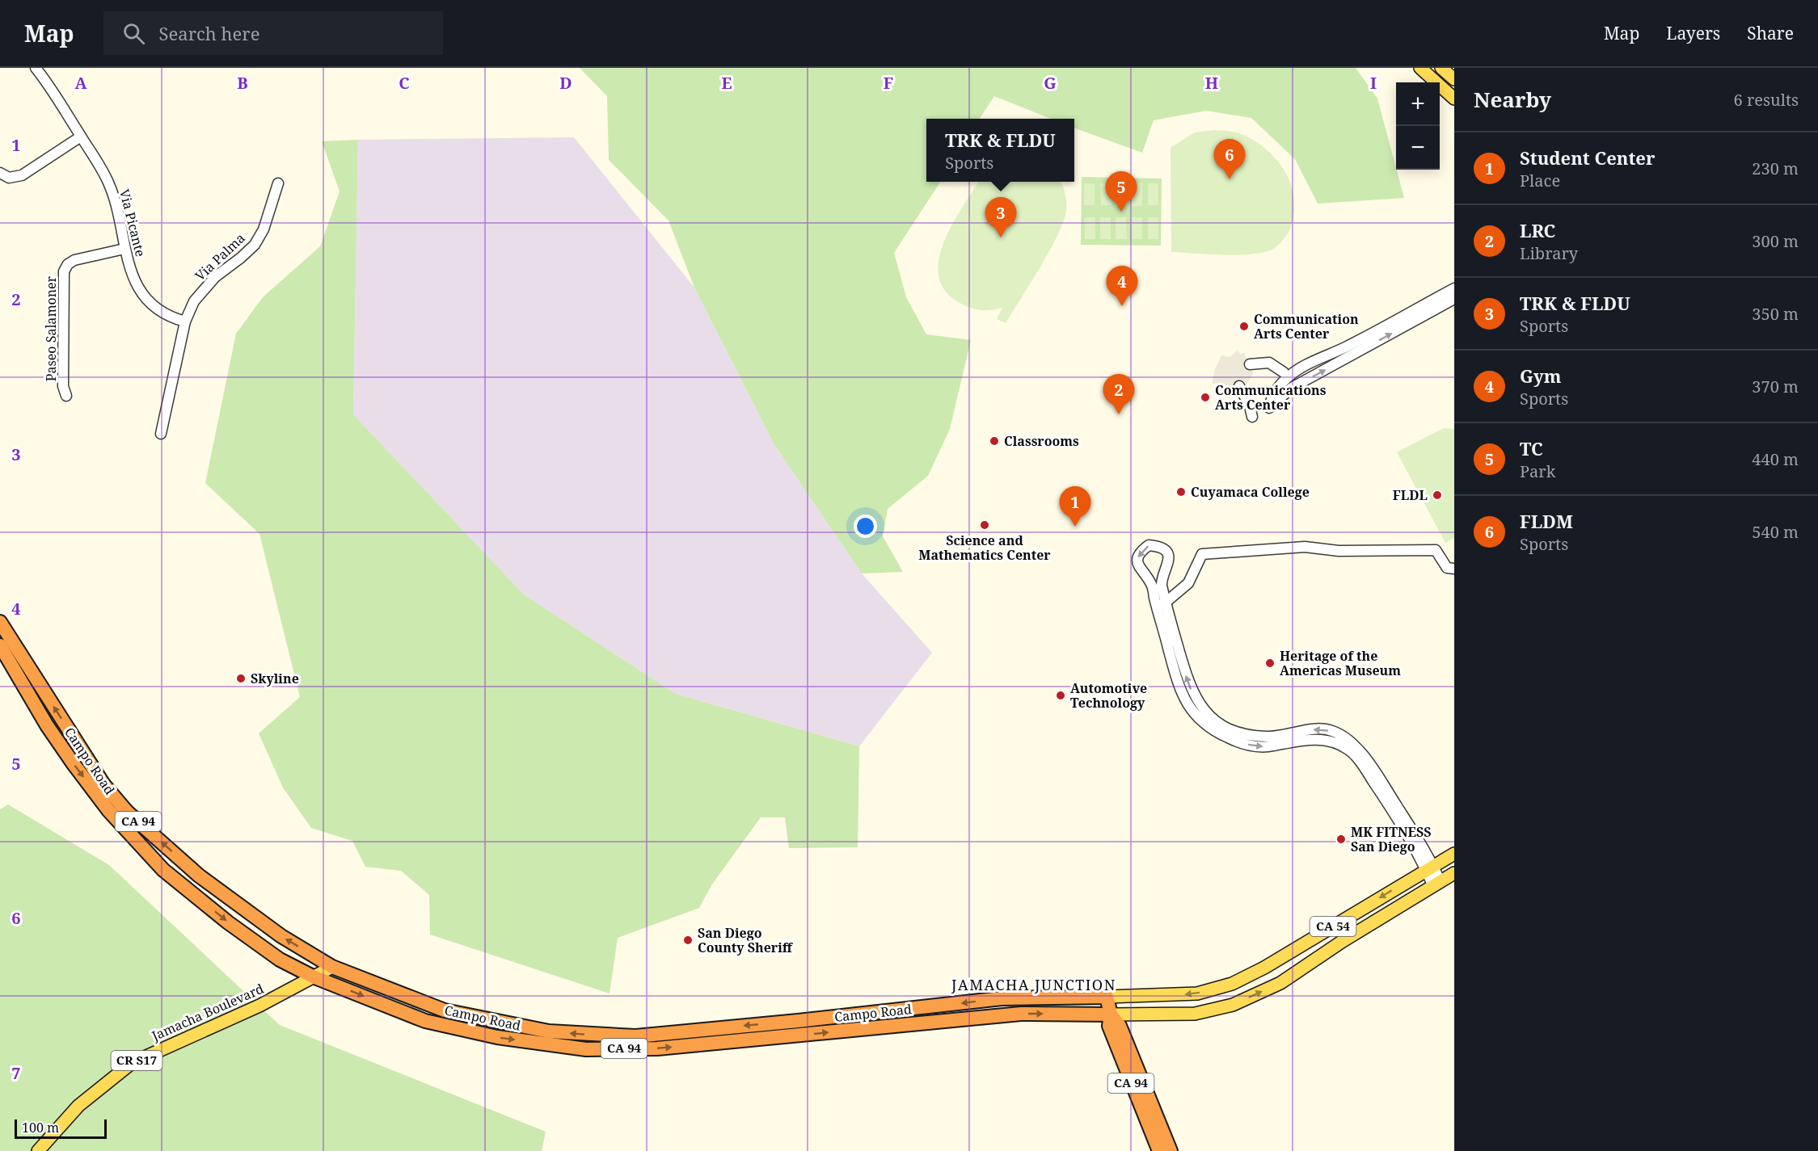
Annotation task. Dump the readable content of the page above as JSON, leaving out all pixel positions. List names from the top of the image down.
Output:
{
  "streets": {
    "highway": ["Campo Road", "CA 94"],
    "main road": ["CA 54", "Jamacha Boulevard", "CR S17"],
    "street": ["Via Picante", "Via Palma", "Paseo Salamoner"]
  },
  "crossings": [
    ["Via Picante", "Via Palma"],
    ["Via Picante", "Paseo Salamoner"],
    ["Campo Road", "CA 94"],
    ["Campo Road", "CA 54"],
    ["Campo Road", "Jamacha Boulevard"],
    ["CA 94", "CA 54"]
  ],
  "districts": ["JAMACHA JUNCTION"],
  "places": [
    "Communication Arts Center",
    "Communications Arts Center",
    "Classrooms",
    "Cuyamaca College",
    "FLDL",
    "Science and Mathematics Center",
    "Heritage of the Americas Museum",
    "Skyline",
    "Automotive Technology",
    "MK FITNESS San Diego",
    "San Diego County Sheriff"
  ],
  "scale_bar": "100 m",
  "page": {
    "header": "Map",
    "search": "Search here",
    "nav": ["Map", "Layers", "Share"],
    "heading": ["Nearby", "6 results"],
    "map_buttons": ["+", "−"],
    "popup": ["TRK & FLDU", "Sports"],
    "list": [
      {
        "mark": "1",
        "name": "Student Center",
        "note": "Place",
        "value": "230 m"
      },
      {
        "mark": "2",
        "name": "LRC",
        "note": "Library",
        "value": "300 m"
      },
      {
        "mark": "3",
        "name": "TRK & FLDU",
        "note": "Sports",
        "value": "350 m"
      },
      {
        "mark": "4",
        "name": "Gym",
        "note": "Sports",
        "value": "370 m"
      },
      {
        "mark": "5",
        "name": "TC",
        "note": "Park",
        "value": "440 m"
      },
      {
        "mark": "6",
        "name": "FLDM",
        "note": "Sports",
        "value": "540 m"
      }
    ],
    "pins": [
      "6",
      "5",
      "3",
      "4",
      "2",
      "1"
    ],
    "scale": "100 m"
  },
  "grid": {
    "columns": [
      "A",
      "B",
      "C",
      "D",
      "E",
      "F",
      "G",
      "H",
      "I"
    ],
    "rows": [
      "1",
      "2",
      "3",
      "4",
      "5",
      "6",
      "7"
    ]
  }
}
